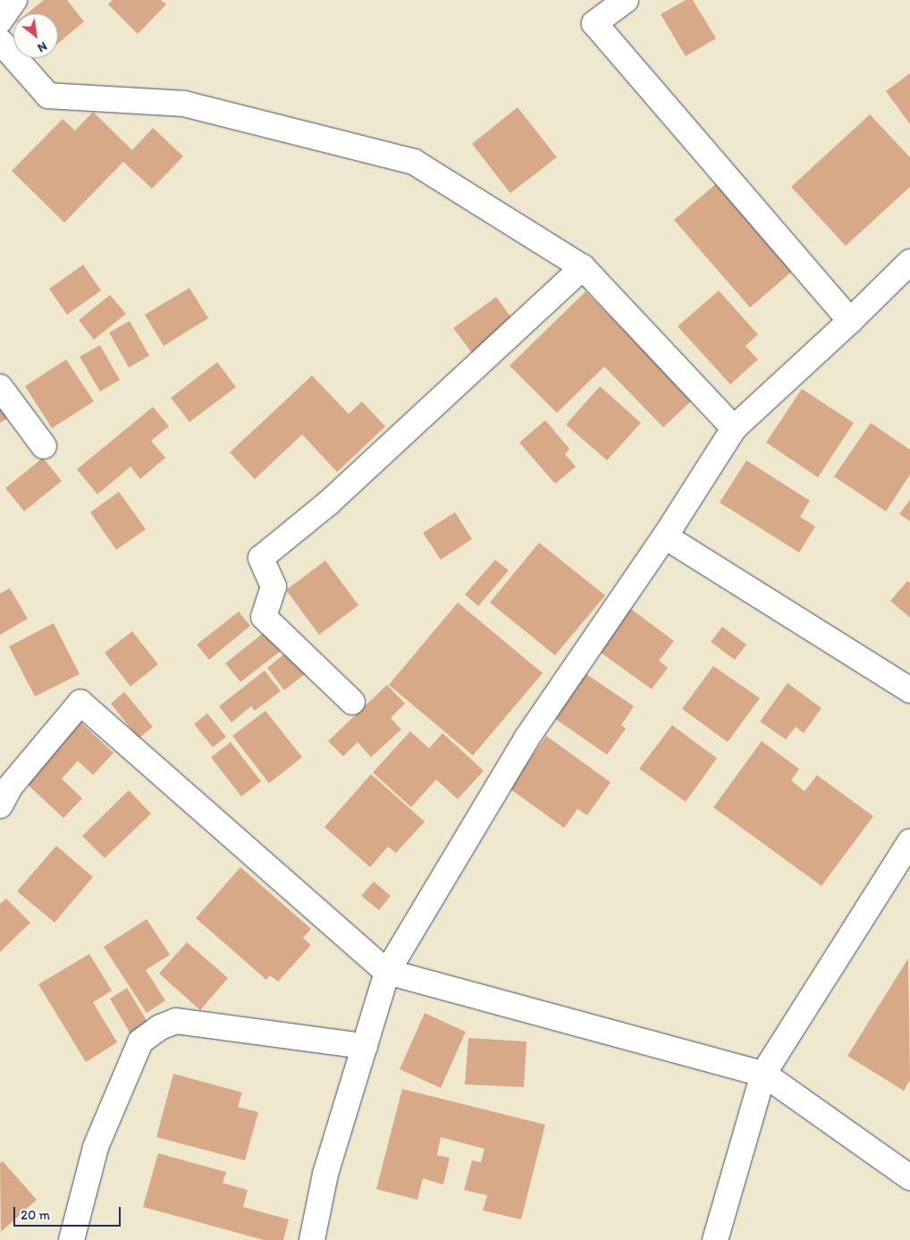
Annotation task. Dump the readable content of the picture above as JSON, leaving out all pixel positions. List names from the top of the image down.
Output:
{
  "scale_bar": "20 m",
  "north": "bottom right"
}
